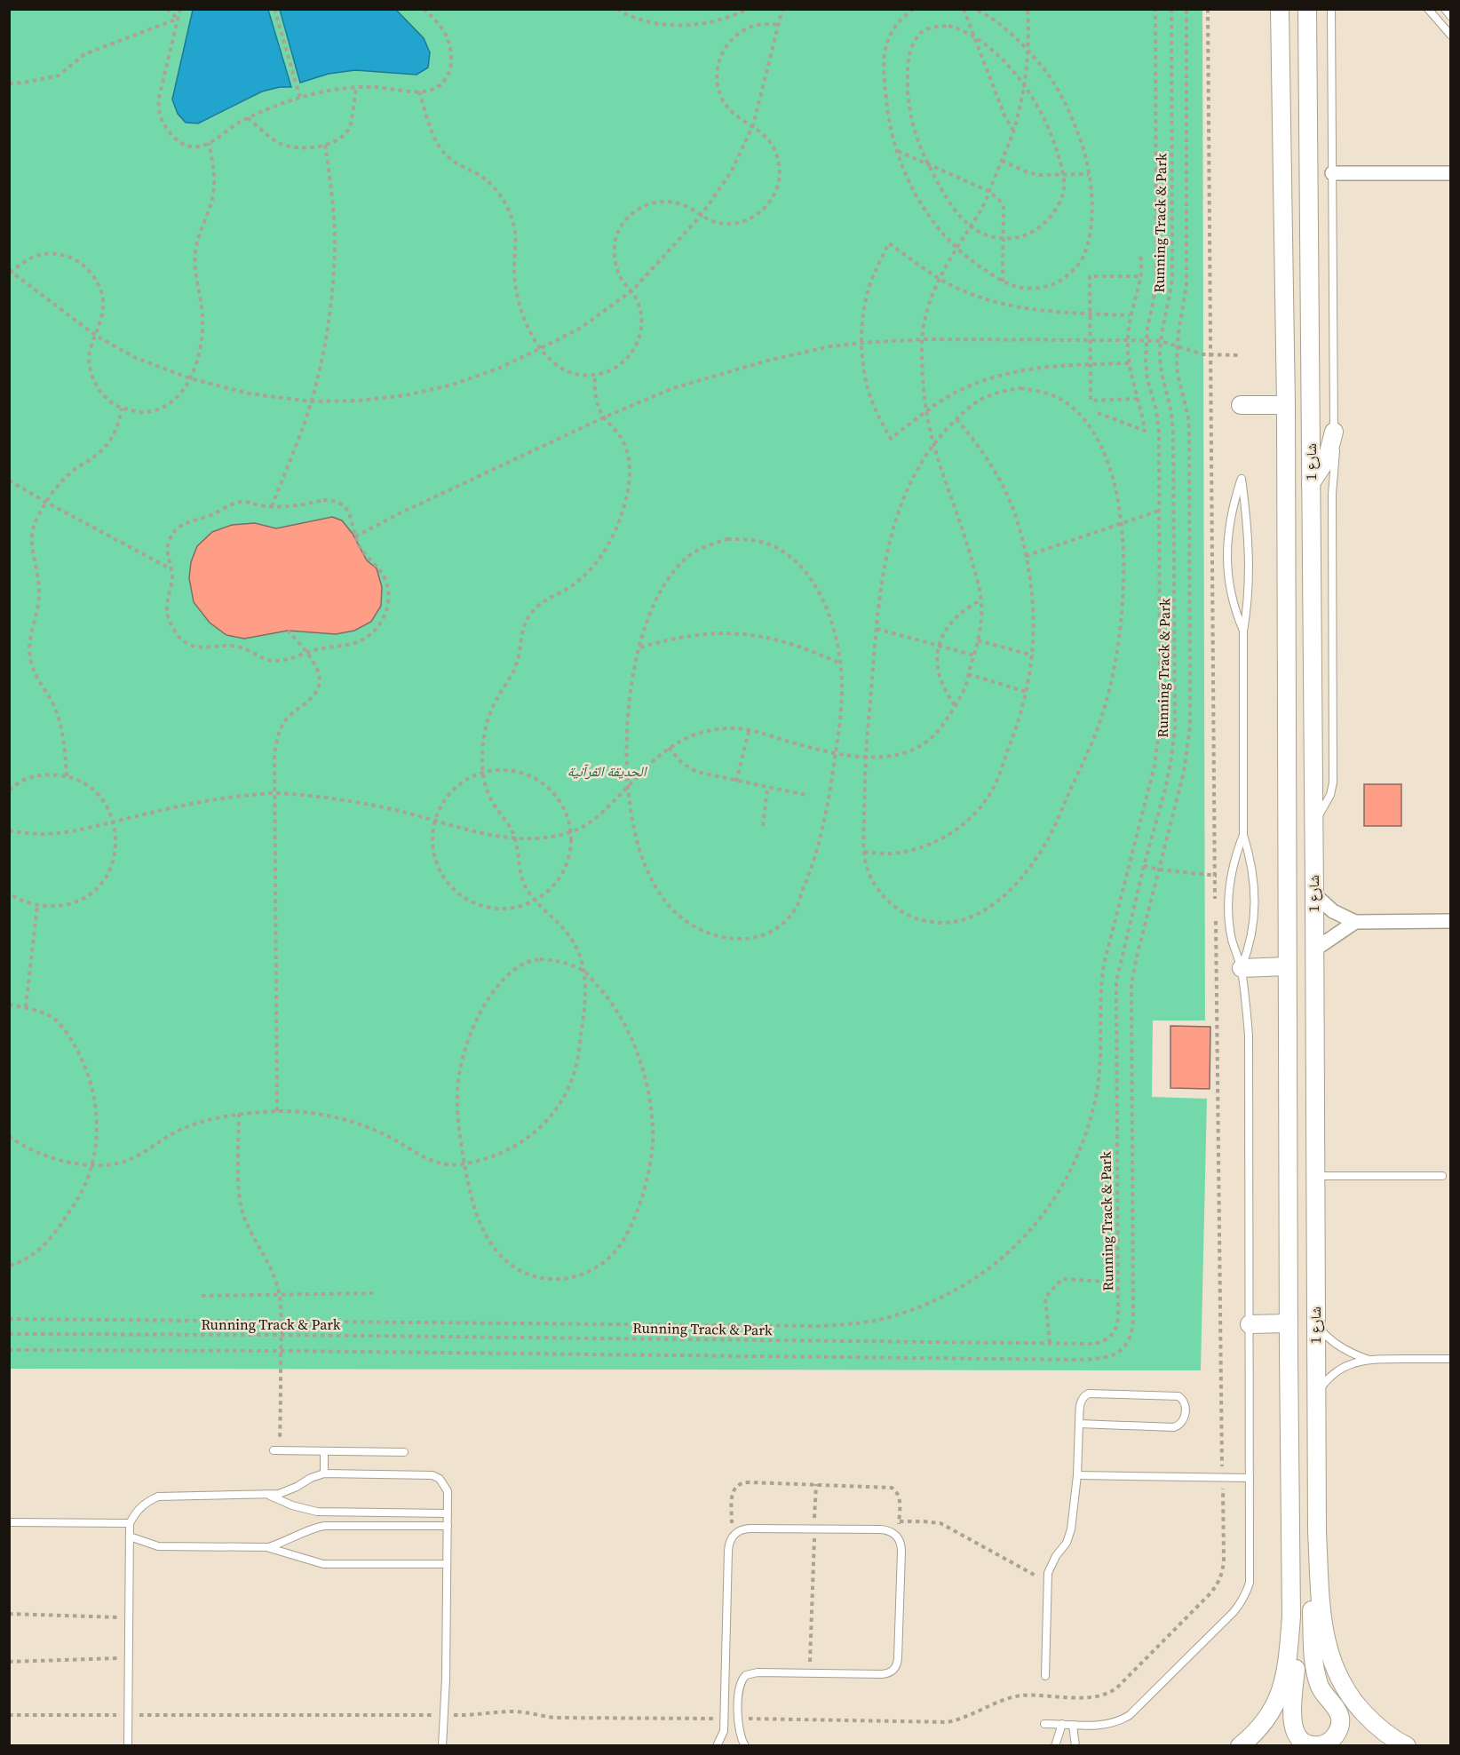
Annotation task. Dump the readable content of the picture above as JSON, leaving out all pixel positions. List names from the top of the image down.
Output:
{
  "streets": {
    "street": ["شارع 1"],
    "path": ["Running Track & Park"]
  },
  "parks": ["الحديقة القرآنية"]
}
